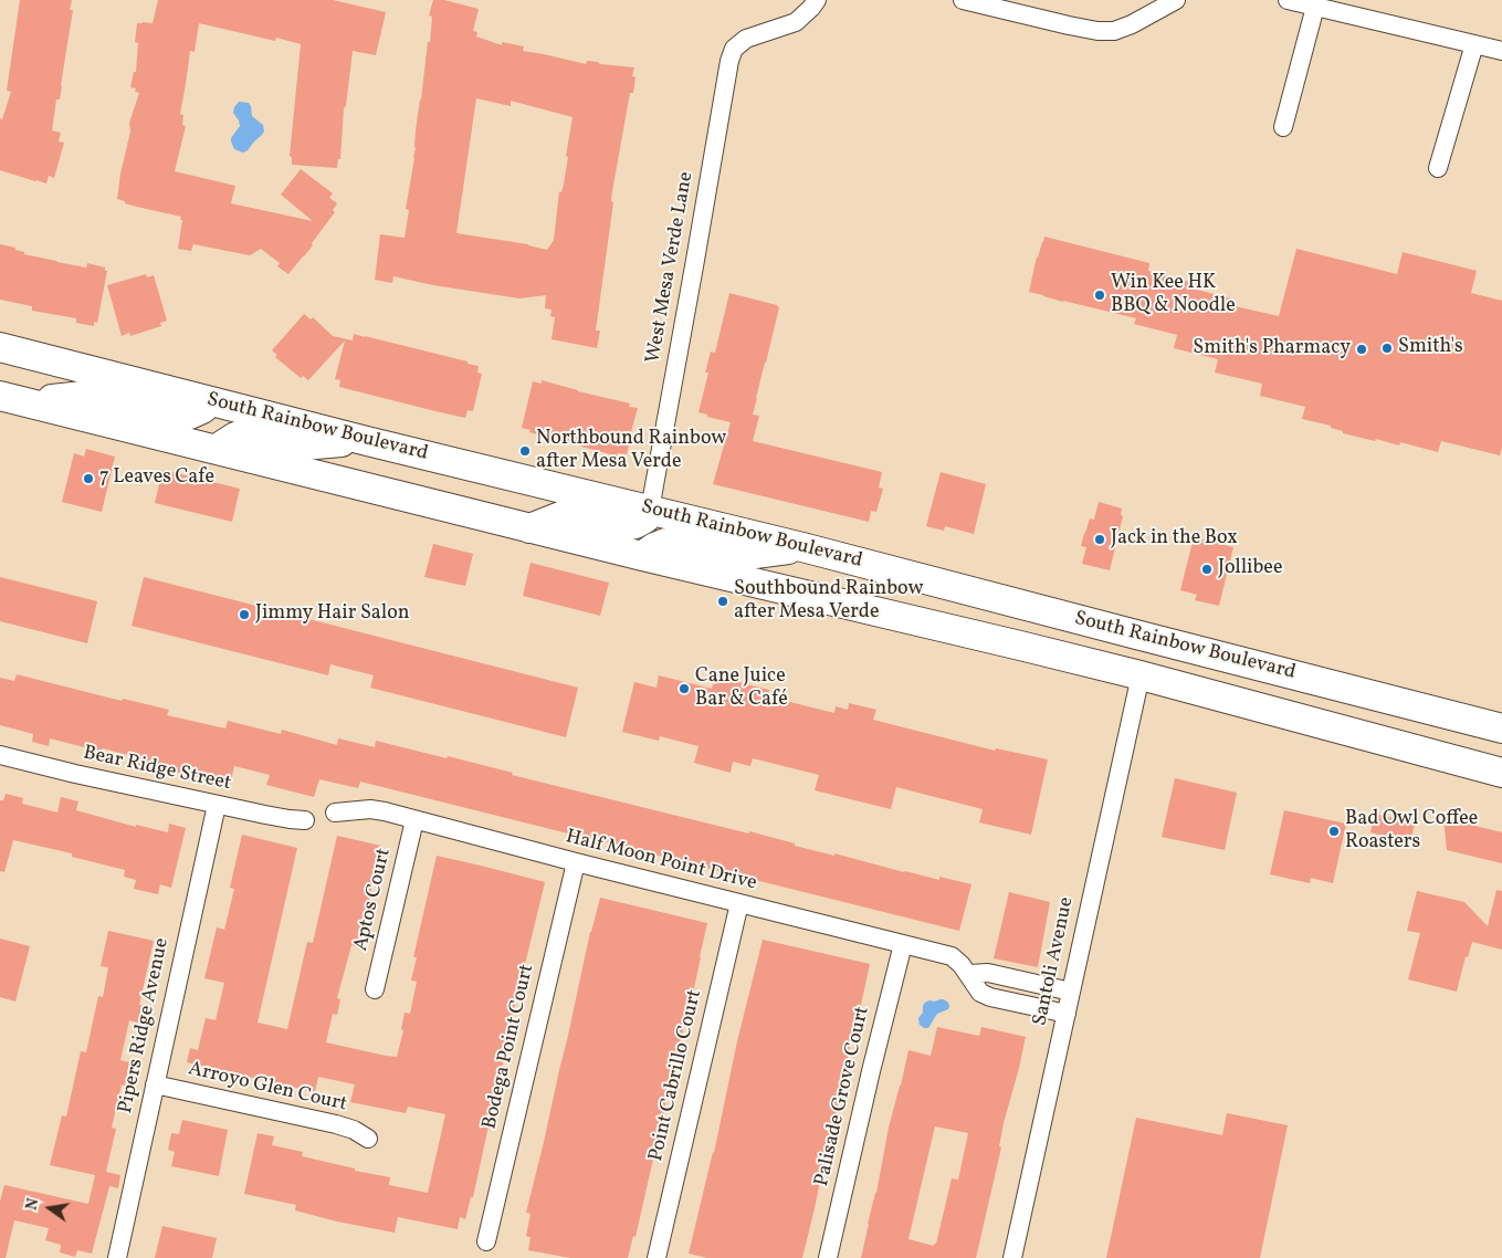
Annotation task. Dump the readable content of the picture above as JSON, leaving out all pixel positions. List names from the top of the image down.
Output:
{
  "streets": {
    "main road": ["South Rainbow Boulevard"],
    "street": [
      "West Mesa Verde Lane",
      "Bear Ridge Street",
      "Half Moon Point Drive",
      "Aptos Court",
      "Santoli Avenue",
      "Pipers Ridge Avenue",
      "Bodega Point Court",
      "Point Cabrillo Court",
      "Arroyo Glen Court",
      "Palisade Grove Court"
    ]
  },
  "crossings": [
    ["West Mesa Verde Lane", "South Rainbow Boulevard"],
    ["South Rainbow Boulevard", "Santoli Avenue"],
    ["Bear Ridge Street", "Pipers Ridge Avenue"],
    ["Half Moon Point Drive", "Aptos Court"],
    ["Half Moon Point Drive", "Santoli Avenue"],
    ["Half Moon Point Drive", "Bodega Point Court"],
    ["Half Moon Point Drive", "Point Cabrillo Court"],
    ["Half Moon Point Drive", "Palisade Grove Court"],
    ["Pipers Ridge Avenue", "Arroyo Glen Court"]
  ],
  "places": [
    "Win Kee HK BBQ & Noodle",
    "Smith's",
    "Smith's Pharmacy",
    "Northbound Rainbow after Mesa Verde",
    "7 Leaves Cafe",
    "Jack in the Box",
    "Jollibee",
    "Southbound Rainbow after Mesa Verde",
    "Jimmy Hair Salon",
    "Cane Juice Bar & Café",
    "Bad Owl Coffee Roasters"
  ],
  "north": "left"
}
